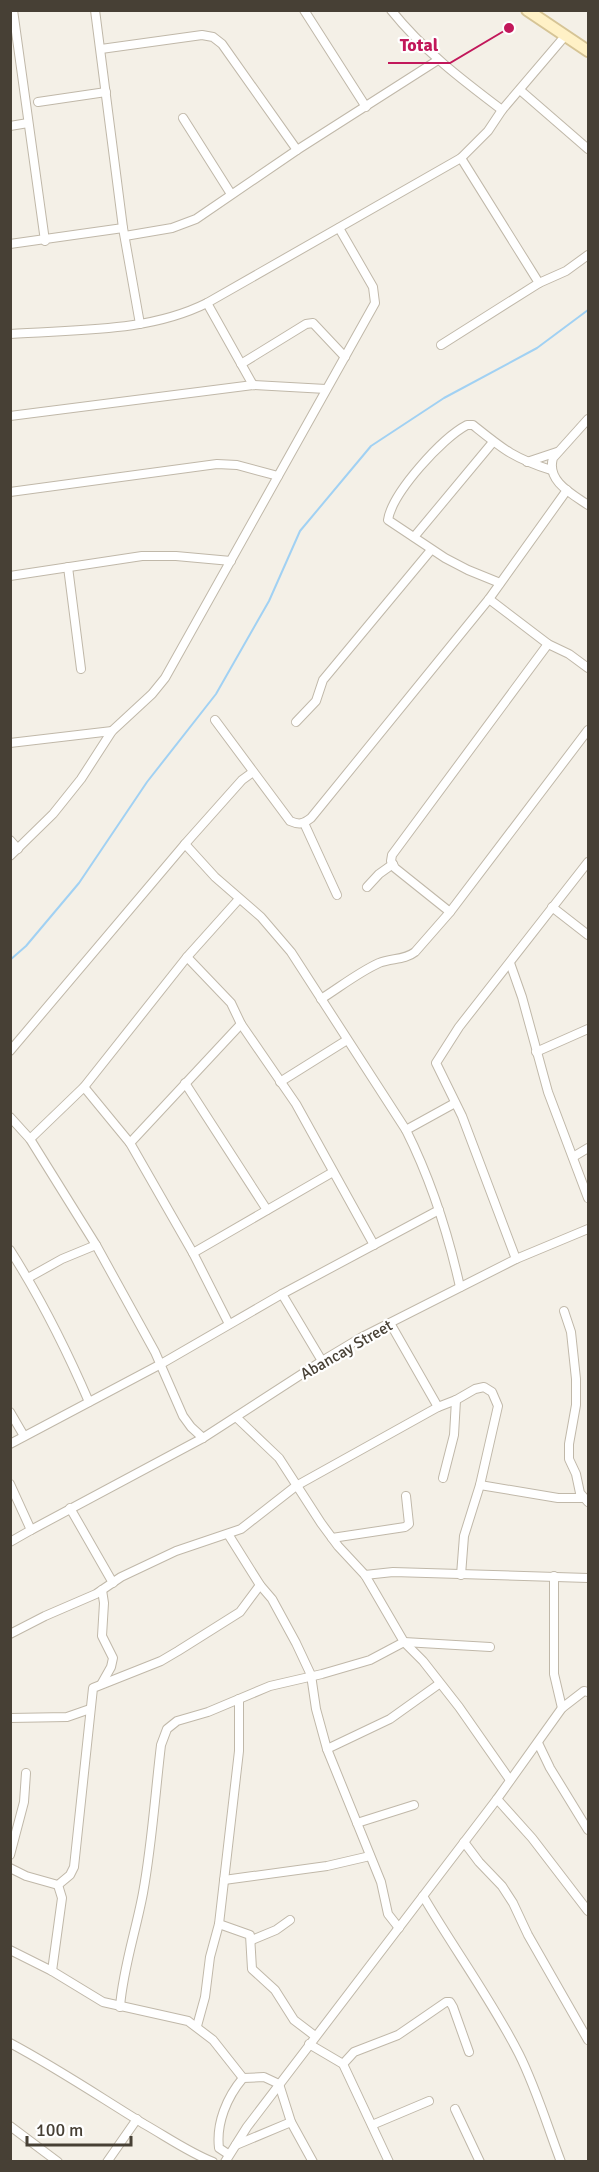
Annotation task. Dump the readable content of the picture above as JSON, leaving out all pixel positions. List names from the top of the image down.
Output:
{
  "streets": {
    "street": ["Abancay Street"]
  },
  "places": ["Total"],
  "scale_bar": "100 m"
}
